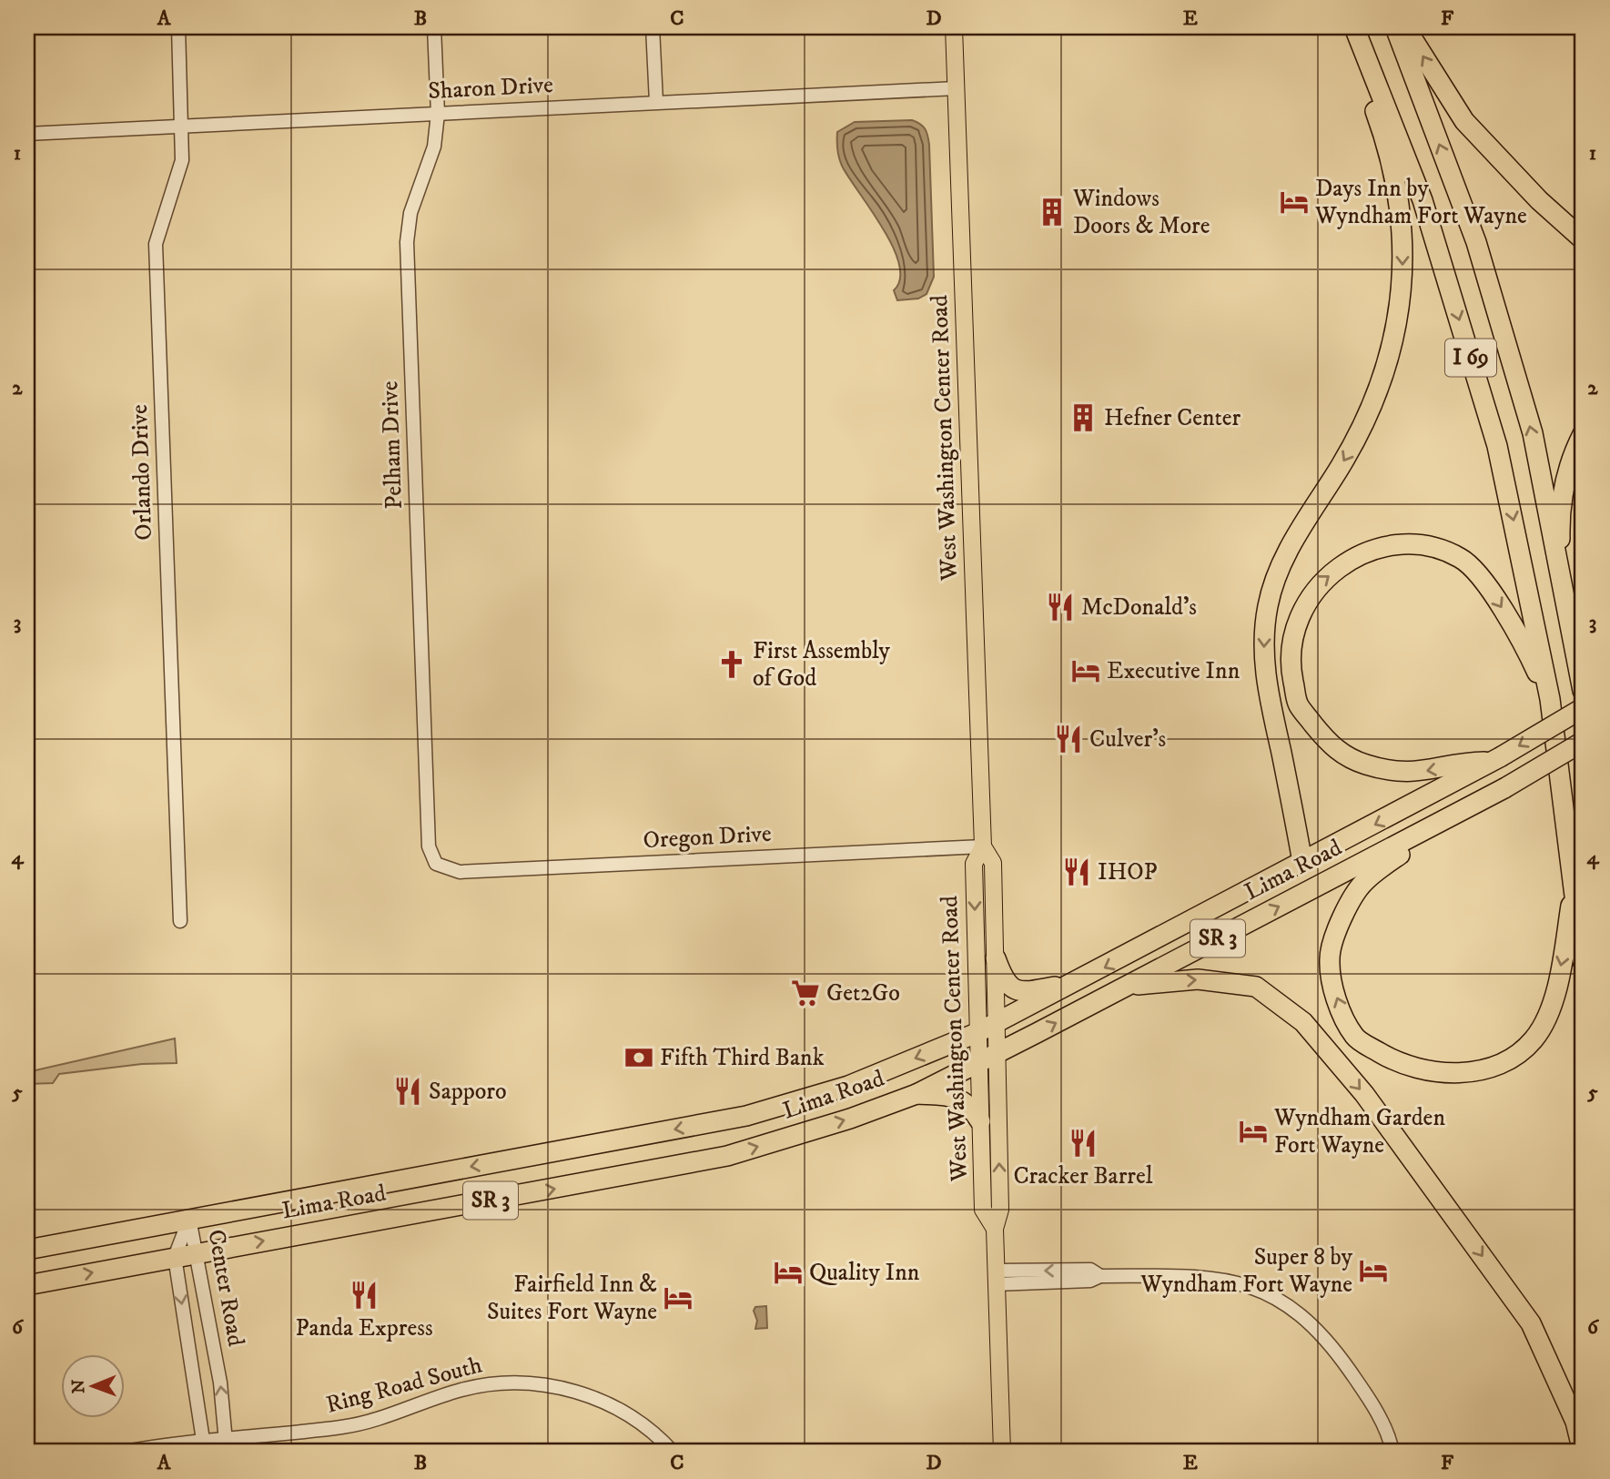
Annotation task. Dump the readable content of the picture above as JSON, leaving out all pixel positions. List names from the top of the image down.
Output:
{
  "streets": {
    "highway": ["I 69", "Lima Road", "SR 3"],
    "main road": ["West Washington Center Road"],
    "street": [
      "Sharon Drive",
      "Pelham Drive",
      "Orlando Drive",
      "Oregon Drive",
      "Center Road",
      "Ring Road South"
    ]
  },
  "crossings": [
    ["Sharon Drive", "West Washington Center Road"],
    ["Sharon Drive", "Pelham Drive"],
    ["Sharon Drive", "Orlando Drive"],
    ["West Washington Center Road", "Oregon Drive"],
    ["West Washington Center Road", "Lima Road"],
    ["Pelham Drive", "Oregon Drive"],
    ["Lima Road", "Center Road"],
    ["Center Road", "Ring Road South"]
  ],
  "places": {
    "hotel": [
      "Days Inn by Wyndham Fort Wayne",
      "Executive Inn",
      "Wyndham Garden Fort Wayne",
      "Super 8 by Wyndham Fort Wayne",
      "Quality Inn",
      "Fairfield Inn & Suites Fort Wayne"
    ],
    "building": ["Windows Doors & More", "Hefner Center"],
    "restaurant": [
      "McDonald's",
      "Culver's",
      "IHOP",
      "Sapporo",
      "Cracker Barrel",
      "Panda Express"
    ],
    "church": ["First Assembly of God"],
    "supermarket": ["Get2Go"],
    "bank": ["Fifth Third Bank"]
  },
  "north": "left",
  "grid": {
    "columns": [
      "A",
      "B",
      "C",
      "D",
      "E",
      "F"
    ],
    "rows": [
      "1",
      "2",
      "3",
      "4",
      "5",
      "6"
    ]
  }
}
